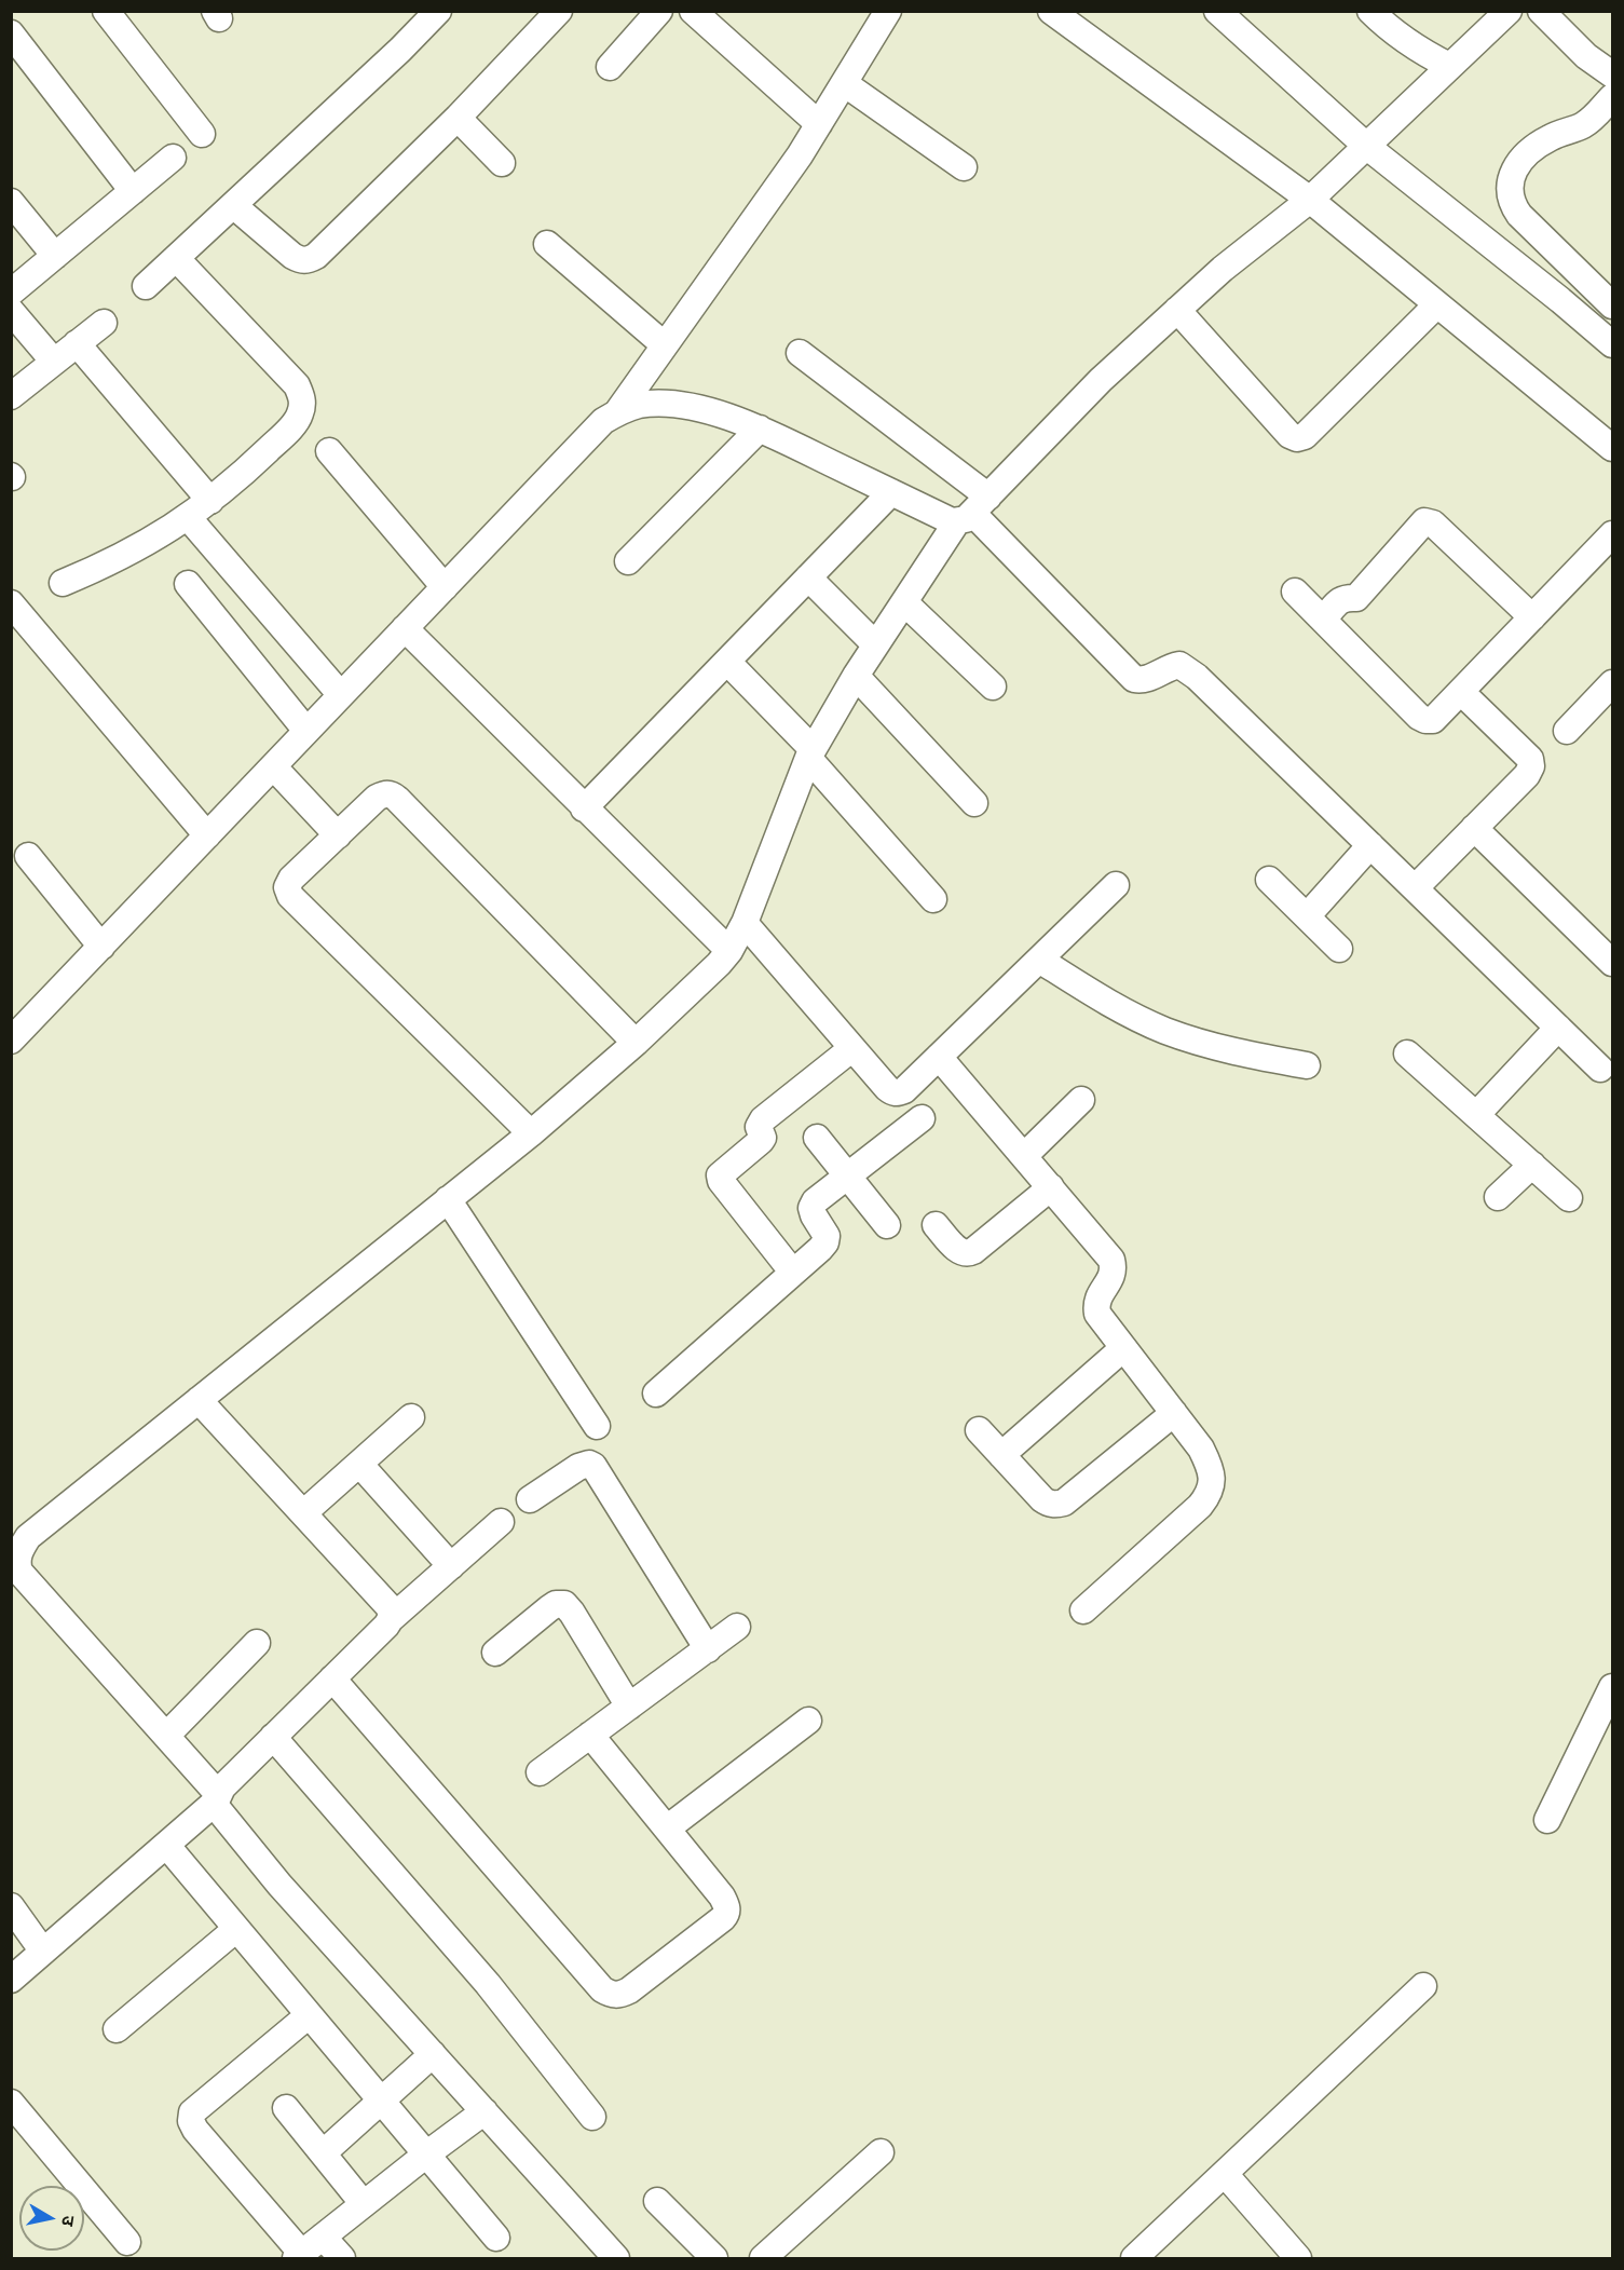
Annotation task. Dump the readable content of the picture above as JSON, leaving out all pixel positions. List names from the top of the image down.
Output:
{
  "north": "right"
}
